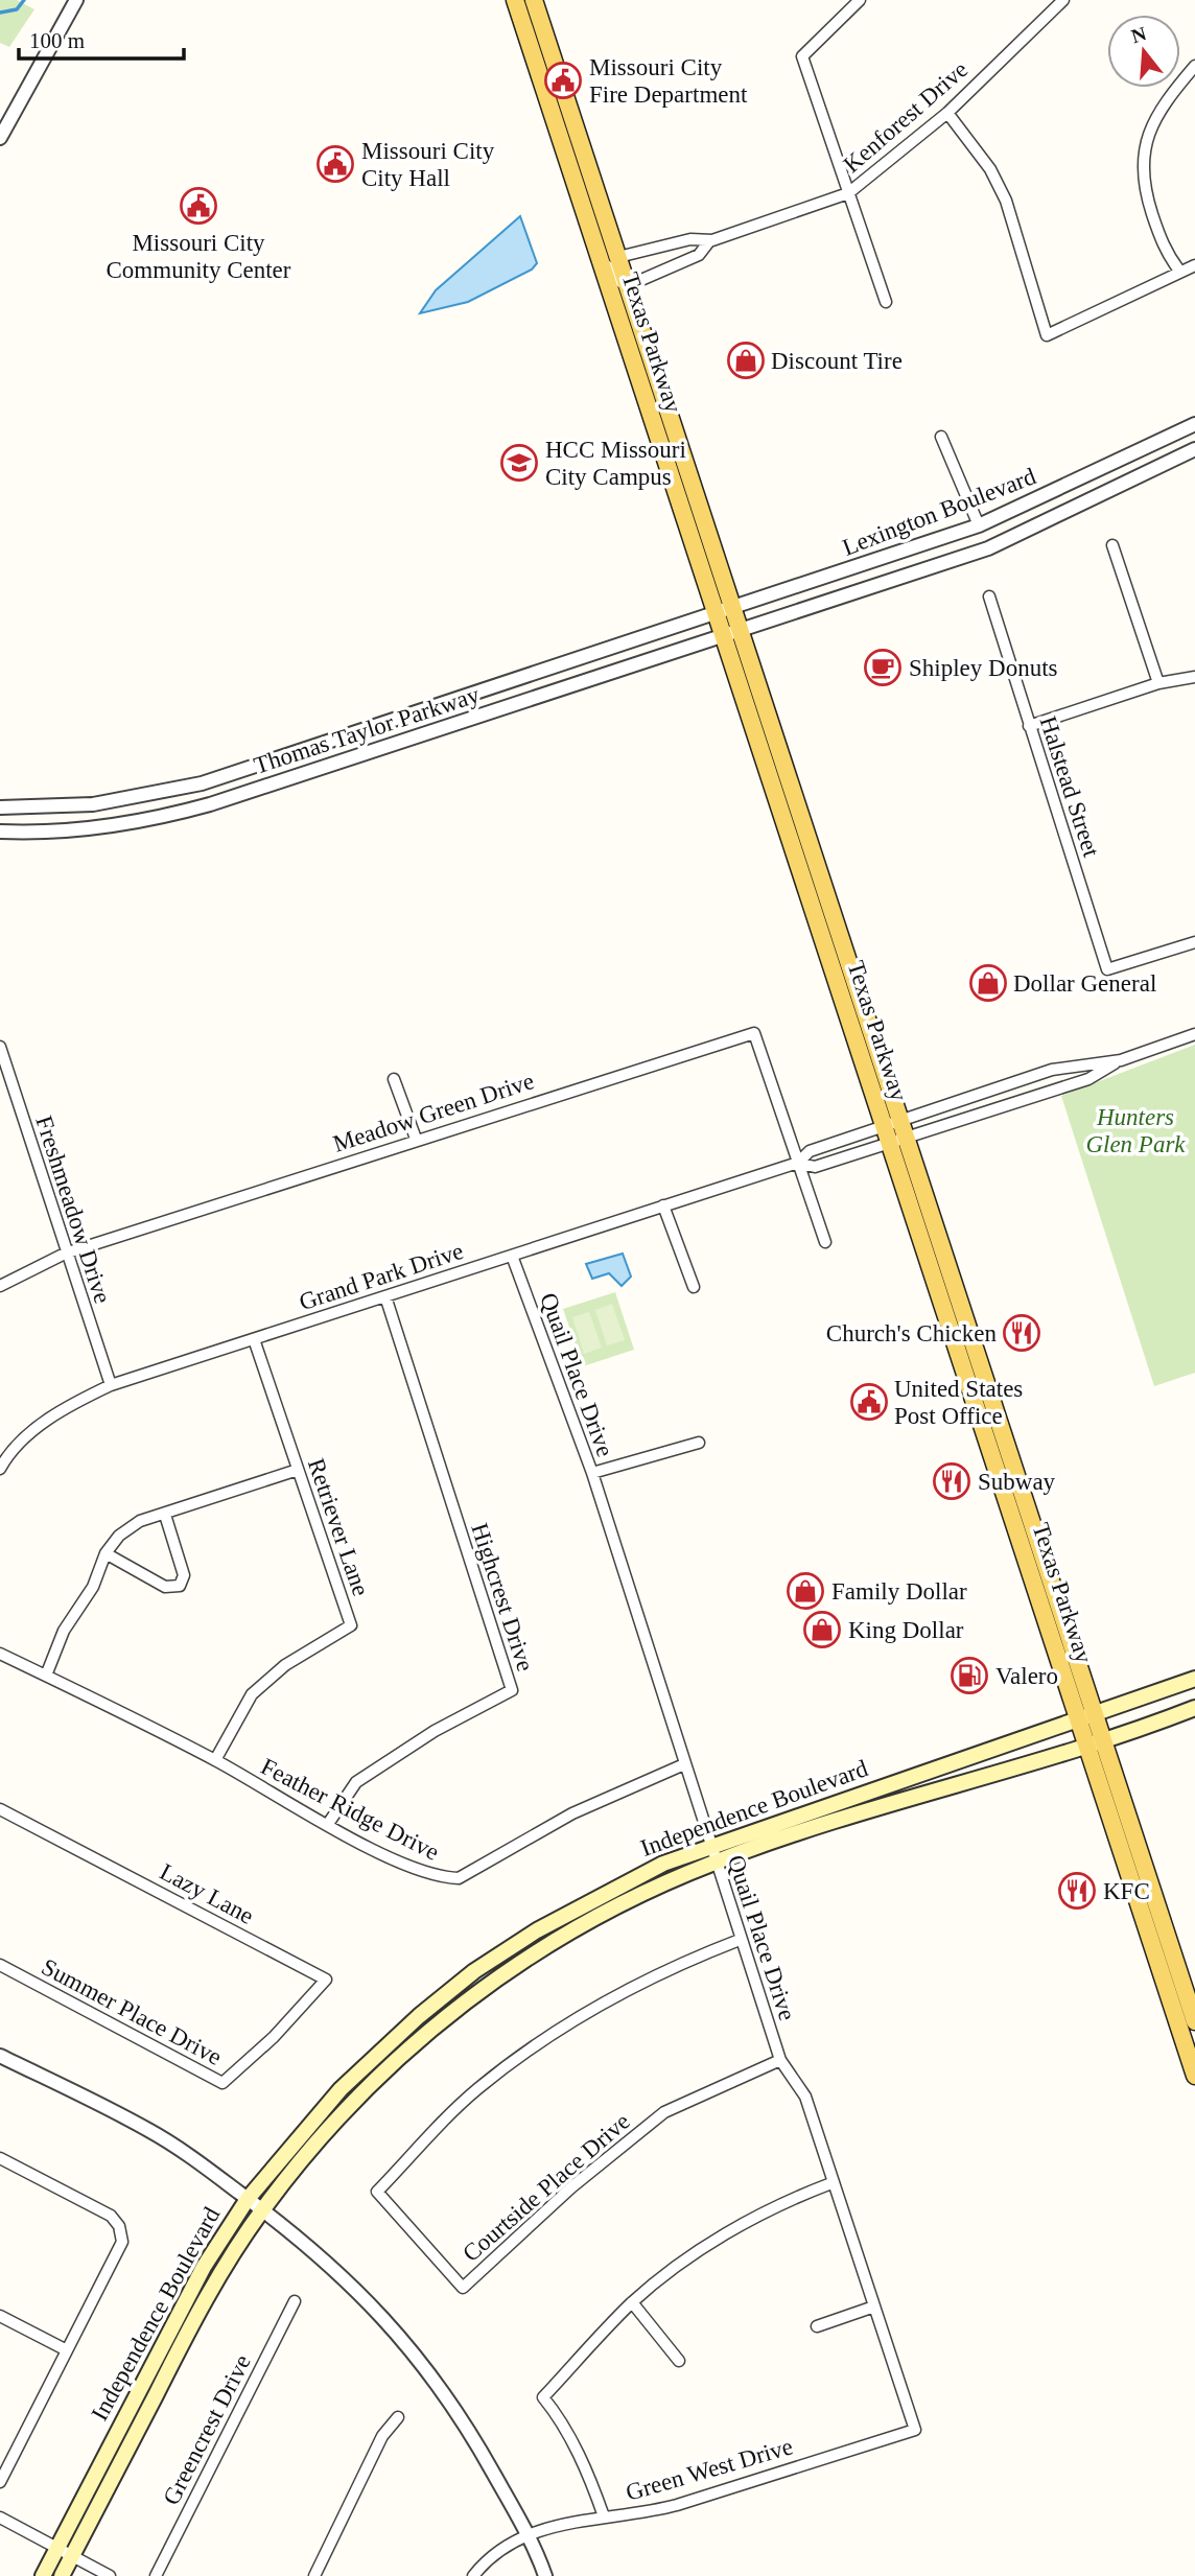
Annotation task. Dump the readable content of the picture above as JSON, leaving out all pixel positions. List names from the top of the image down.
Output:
{
  "streets": {
    "main road": ["Texas Parkway", "Independence Boulevard"],
    "street": [
      "Kenforest Drive",
      "Lexington Boulevard",
      "Thomas Taylor Parkway",
      "Halstead Street",
      "Meadow Green Drive",
      "Freshmeadow Drive",
      "Grand Park Drive",
      "Quail Place Drive",
      "Retriever Lane",
      "Highcrest Drive",
      "Feather Ridge Drive",
      "Lazy Lane",
      "Summer Place Drive",
      "Courtside Place Drive",
      "Greencrest Drive",
      "Green West Drive"
    ]
  },
  "crossings": [
    ["Kenforest Drive", "Texas Parkway"],
    ["Texas Parkway", "Lexington Boulevard"],
    ["Texas Parkway", "Thomas Taylor Parkway"],
    ["Texas Parkway", "Grand Park Drive"],
    ["Texas Parkway", "Independence Boulevard"],
    ["Lexington Boulevard", "Thomas Taylor Parkway"],
    ["Meadow Green Drive", "Freshmeadow Drive"],
    ["Meadow Green Drive", "Grand Park Drive"],
    ["Freshmeadow Drive", "Grand Park Drive"],
    ["Grand Park Drive", "Quail Place Drive"],
    ["Grand Park Drive", "Retriever Lane"],
    ["Grand Park Drive", "Highcrest Drive"],
    ["Quail Place Drive", "Independence Boulevard"],
    ["Quail Place Drive", "Feather Ridge Drive"],
    ["Quail Place Drive", "Courtside Place Drive"],
    ["Quail Place Drive", "Green West Drive"],
    ["Retriever Lane", "Feather Ridge Drive"],
    ["Highcrest Drive", "Feather Ridge Drive"],
    ["Lazy Lane", "Summer Place Drive"]
  ],
  "parks": ["Hunters Glen Park"],
  "places": {
    "public building": [
      "Missouri City Fire Department",
      "Missouri City City Hall",
      "Missouri City Community Center",
      "United States Post Office"
    ],
    "shop": [
      "Discount Tire",
      "Dollar General",
      "Family Dollar",
      "King Dollar"
    ],
    "school or university": ["HCC Missouri City Campus"],
    "cafe": ["Shipley Donuts"],
    "restaurant": ["Church's Chicken", "Subway", "KFC"],
    "fuel station": ["Valero"]
  },
  "scale_bar": "100 m",
  "north": "top"
}
